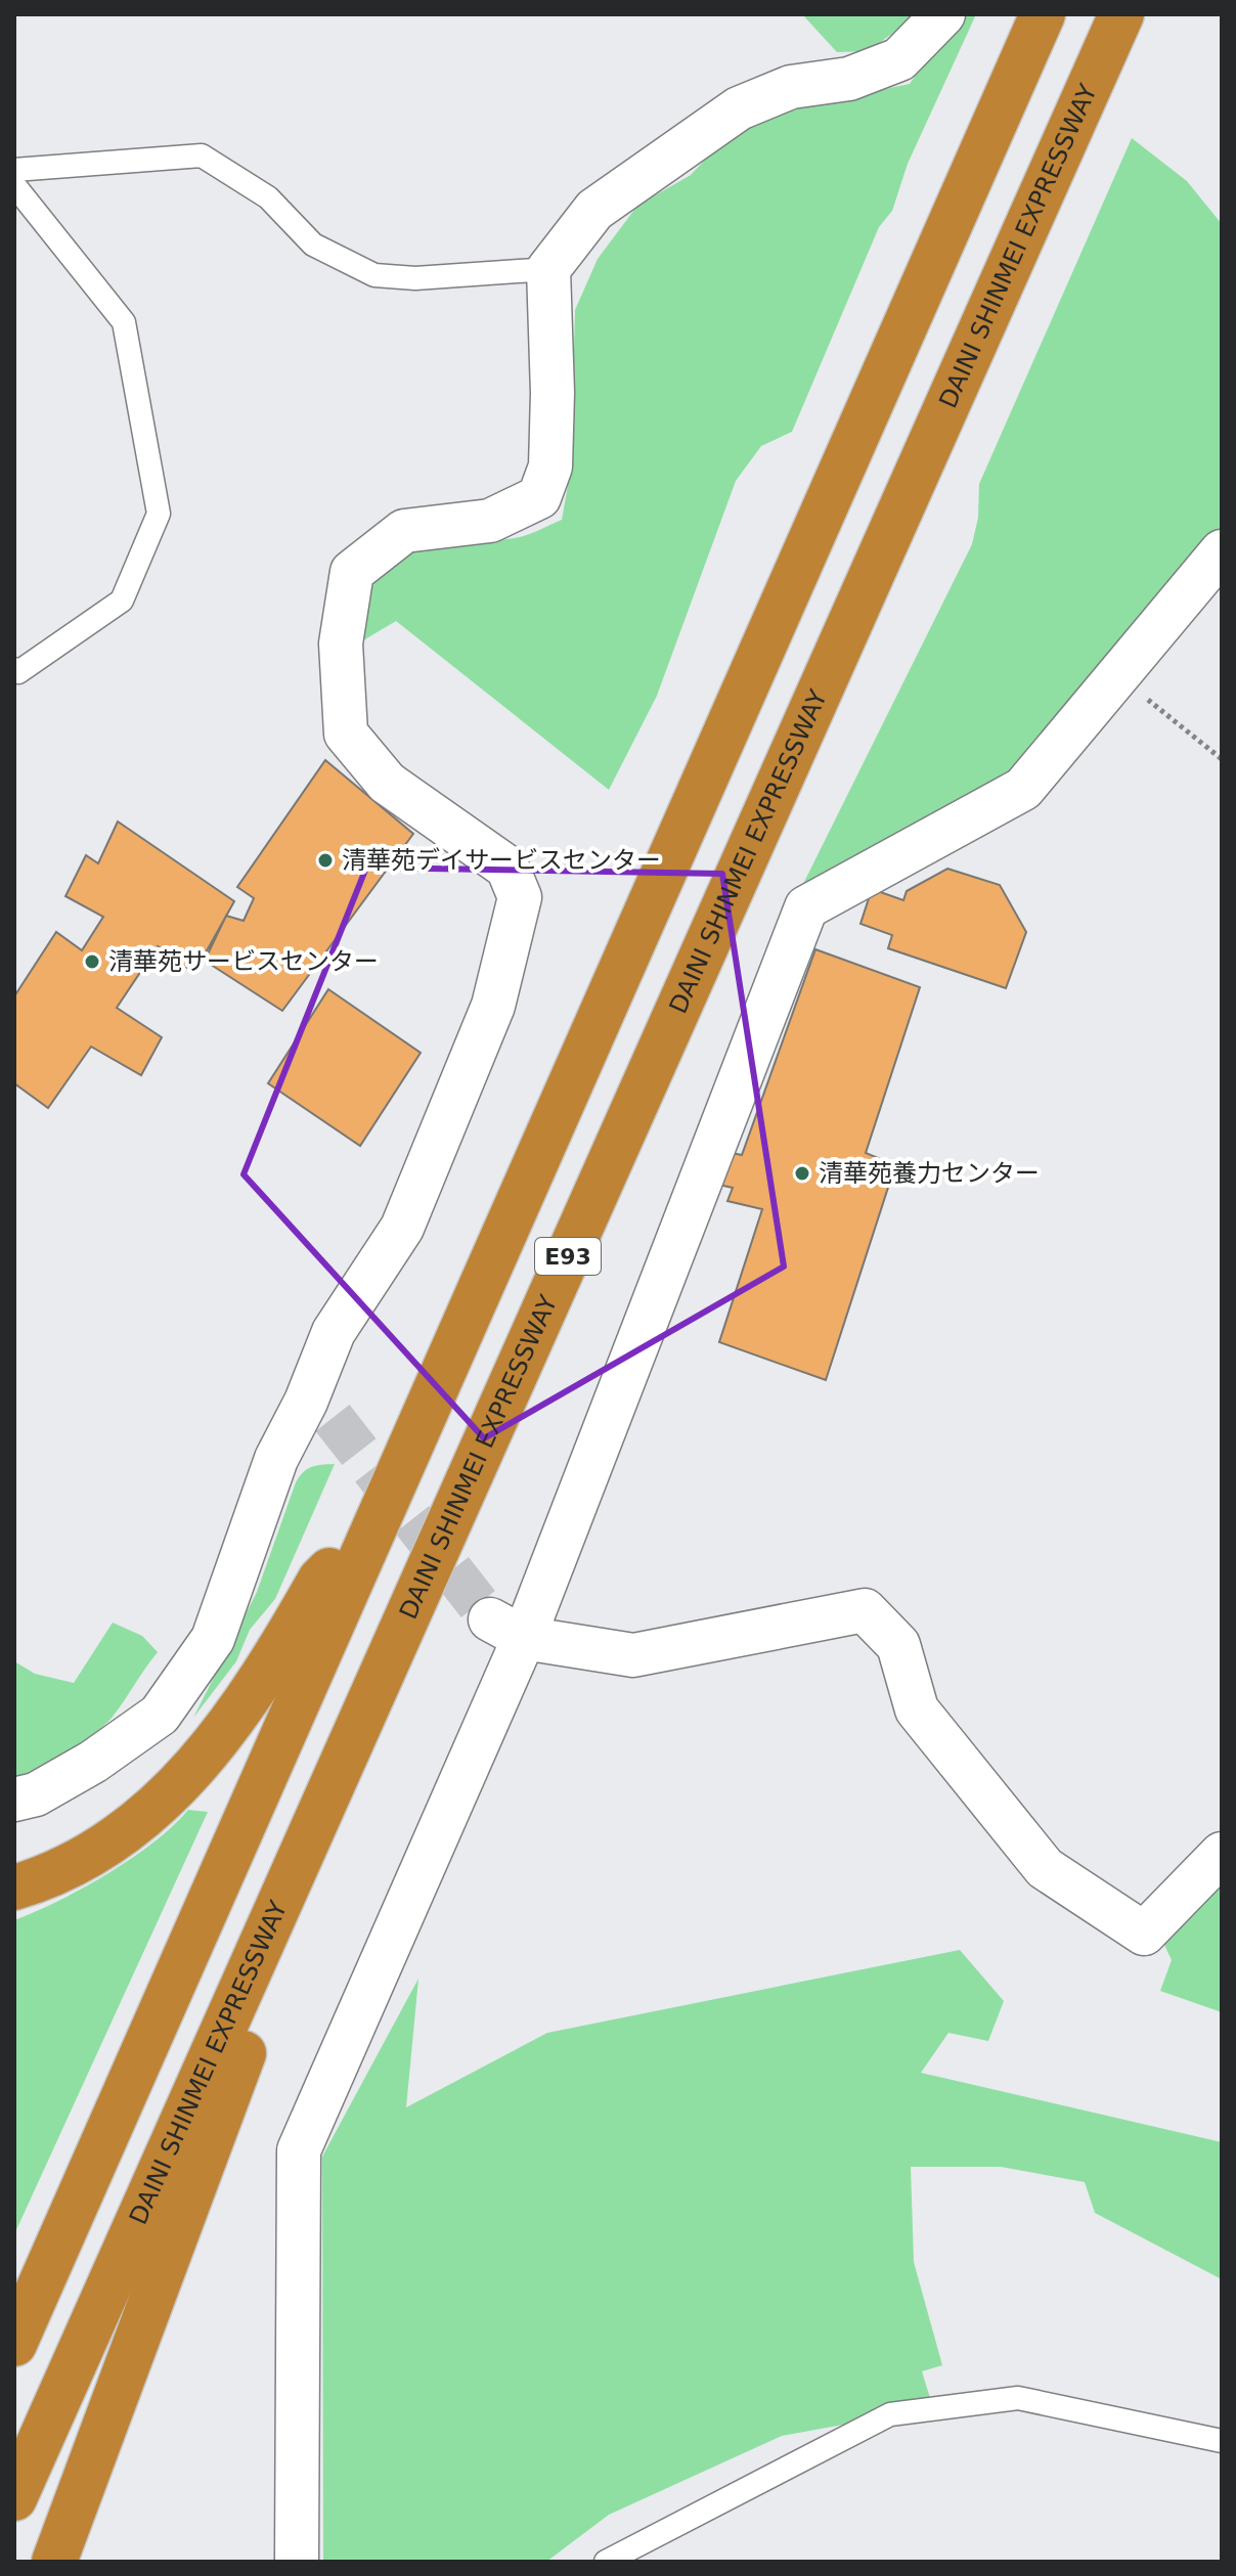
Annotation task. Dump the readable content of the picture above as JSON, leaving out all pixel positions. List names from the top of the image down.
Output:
{
  "streets": {
    "highway": ["DAINI SHINMEI EXPRESSWAY", "E93"]
  },
  "places": ["清華苑デイサービスセンター", "清華苑サービスセンター", "清華苑養力センター"]
}
